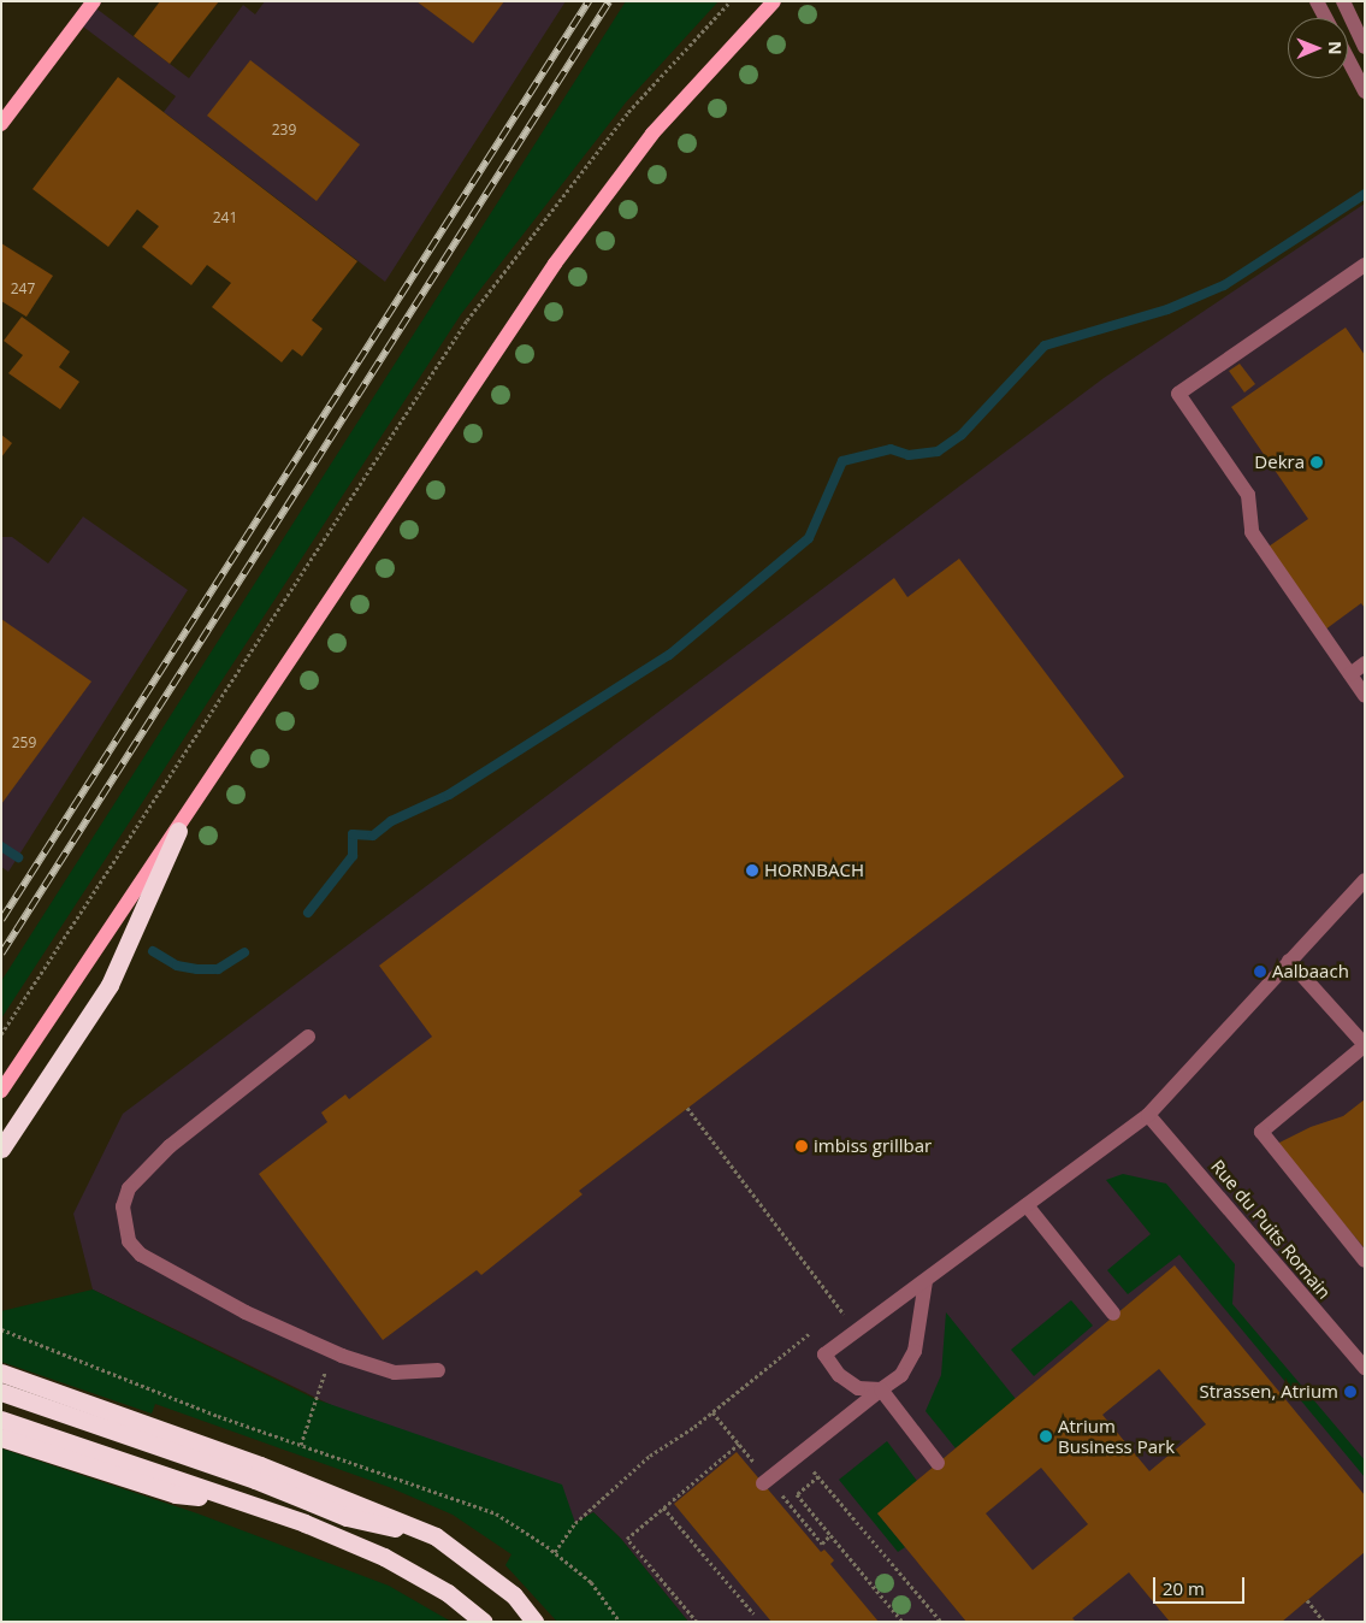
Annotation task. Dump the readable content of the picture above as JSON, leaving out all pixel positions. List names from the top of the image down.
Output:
{
  "streets": {
    "street": ["Rue du Puits Romain"]
  },
  "places": [
    "Dekra",
    "HORNBACH",
    "Aalbaach",
    "imbiss grillbar",
    "Strassen, Atrium",
    "Atrium Business Park"
  ],
  "house_numbers": [
    "239",
    "241",
    "247",
    "259"
  ],
  "scale_bar": "20 m",
  "north": "right"
}
